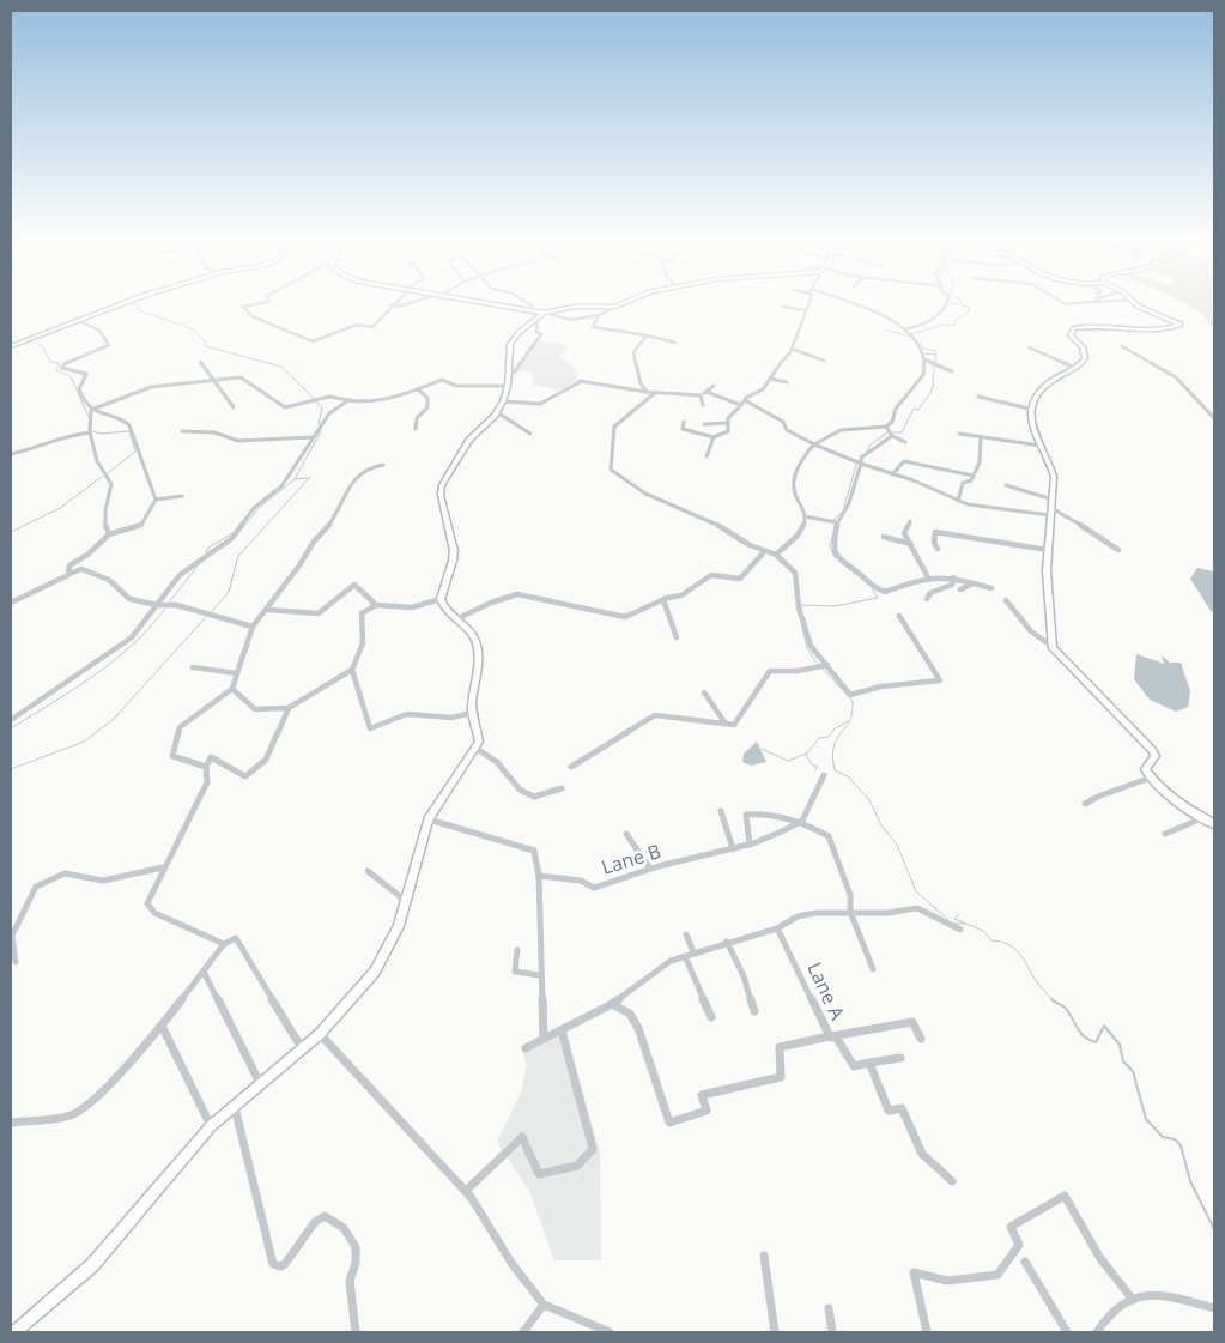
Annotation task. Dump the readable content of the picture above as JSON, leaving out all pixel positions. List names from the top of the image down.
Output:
{
  "streets": {
    "street": ["Lane B", "Lane A"]
  }
}
